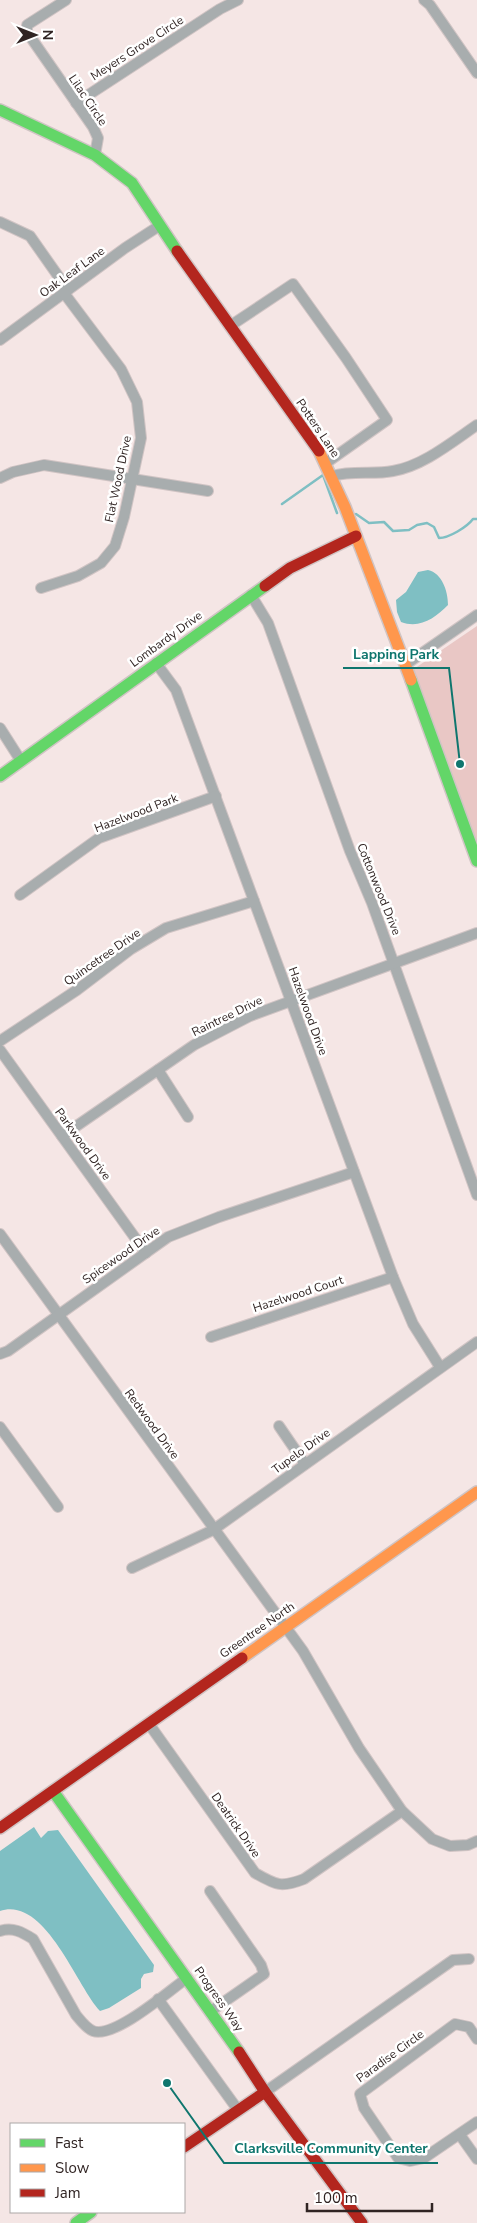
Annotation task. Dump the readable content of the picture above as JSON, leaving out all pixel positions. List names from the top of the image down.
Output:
{
  "streets": {
    "main road": [
      "Potters Lane",
      "Lombardy Drive",
      "Greentree North",
      "Progress Way"
    ],
    "street": [
      "Meyers Grove Circle",
      "Lilac Circle",
      "Oak Leaf Lane",
      "Flat Wood Drive",
      "Hazelwood Park",
      "Cottonwood Drive",
      "Quincetree Drive",
      "Hazelwood Drive",
      "Raintree Drive",
      "Parkwood Drive",
      "Spicewood Drive",
      "Hazelwood Court",
      "Redwood Drive",
      "Tupelo Drive",
      "Deatrick Drive",
      "Paradise Circle"
    ]
  },
  "crossings": [
    ["Meyers Grove Circle", "Lilac Circle"],
    ["Lilac Circle", "Potters Lane"],
    ["Oak Leaf Lane", "Potters Lane"],
    ["Oak Leaf Lane", "Flat Wood Drive"],
    ["Potters Lane", "Lombardy Drive"],
    ["Lombardy Drive", "Cottonwood Drive"],
    ["Lombardy Drive", "Hazelwood Drive"],
    ["Hazelwood Park", "Hazelwood Drive"],
    ["Cottonwood Drive", "Raintree Drive"],
    ["Quincetree Drive", "Hazelwood Drive"],
    ["Hazelwood Drive", "Raintree Drive"],
    ["Hazelwood Drive", "Spicewood Drive"],
    ["Hazelwood Drive", "Hazelwood Court"],
    ["Hazelwood Drive", "Tupelo Drive"],
    ["Raintree Drive", "Parkwood Drive"],
    ["Parkwood Drive", "Spicewood Drive"],
    ["Spicewood Drive", "Redwood Drive"],
    ["Redwood Drive", "Tupelo Drive"],
    ["Redwood Drive", "Greentree North"],
    ["Redwood Drive", "Deatrick Drive"],
    ["Greentree North", "Deatrick Drive"],
    ["Greentree North", "Progress Way"]
  ],
  "places": ["Lapping Park", "Clarksville Community Center"],
  "legend": ["Fast", "Slow", "Jam"],
  "scale_bar": "100 m",
  "north": "right"
}
